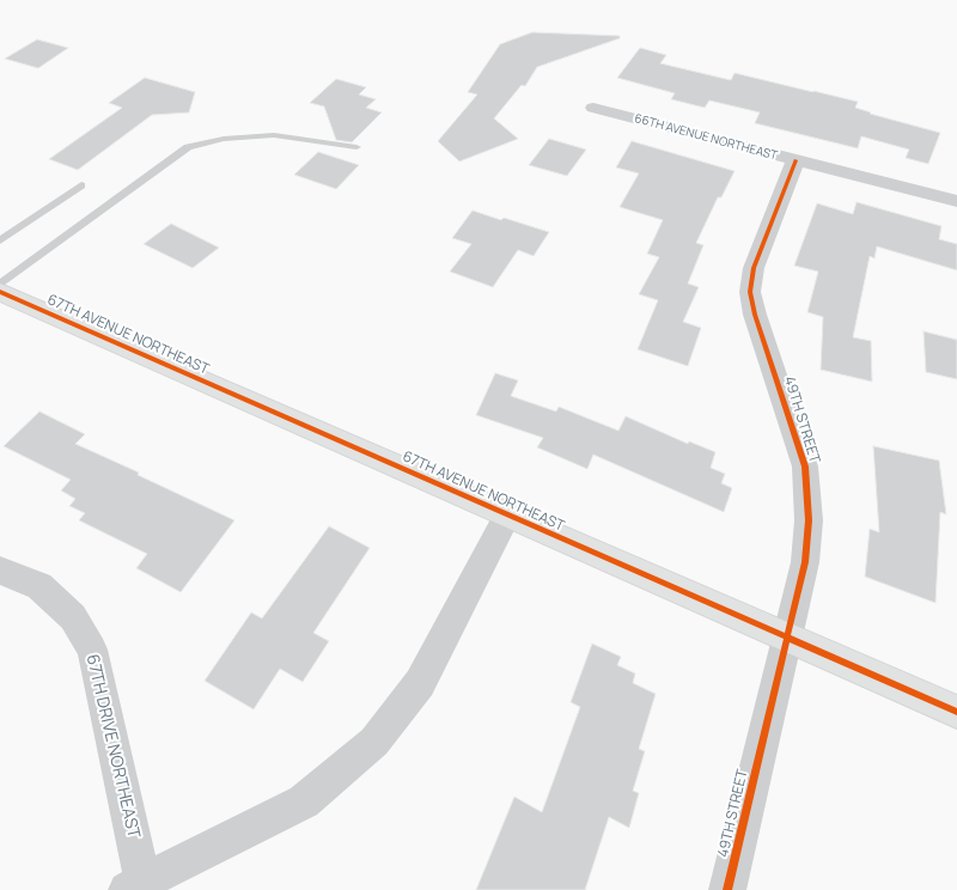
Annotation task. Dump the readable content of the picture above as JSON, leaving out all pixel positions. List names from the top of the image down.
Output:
{
  "streets": {
    "street": [
      "66TH AVENUE NORTHEAST",
      "67TH AVENUE NORTHEAST",
      "49TH STREET",
      "67TH DRIVE NORTHEAST"
    ]
  },
  "crossings": [
    ["66TH AVENUE NORTHEAST", "49TH STREET"],
    ["67TH AVENUE NORTHEAST", "49TH STREET"]
  ]
}
